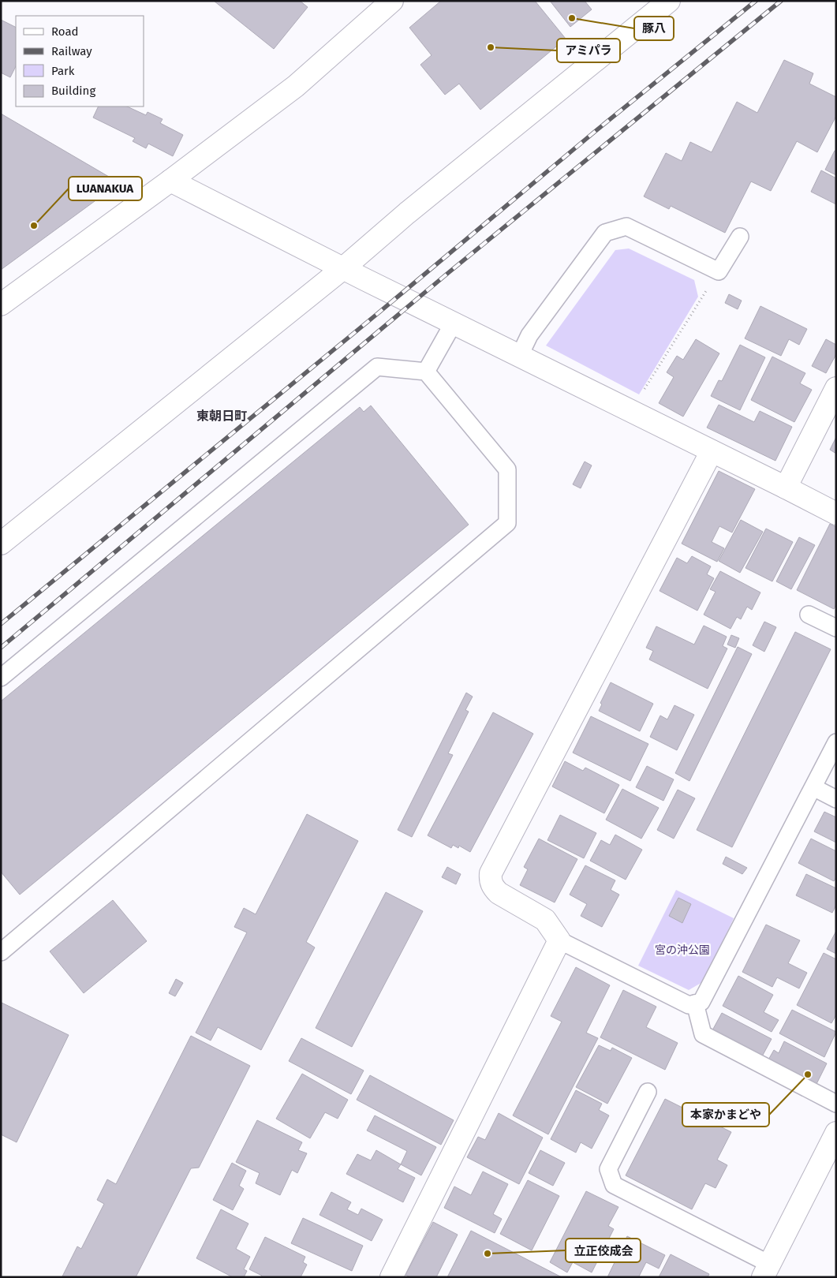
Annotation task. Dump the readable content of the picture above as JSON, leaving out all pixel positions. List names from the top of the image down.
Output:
{
  "districts": ["東朝日町"],
  "parks": ["宮の沖公園"],
  "places": [
    "豚八",
    "アミパラ",
    "LUANAKUA",
    "本家かまどや",
    "立正佼成会"
  ],
  "legend": [
    "Road",
    "Railway",
    "Park",
    "Building"
  ]
}
